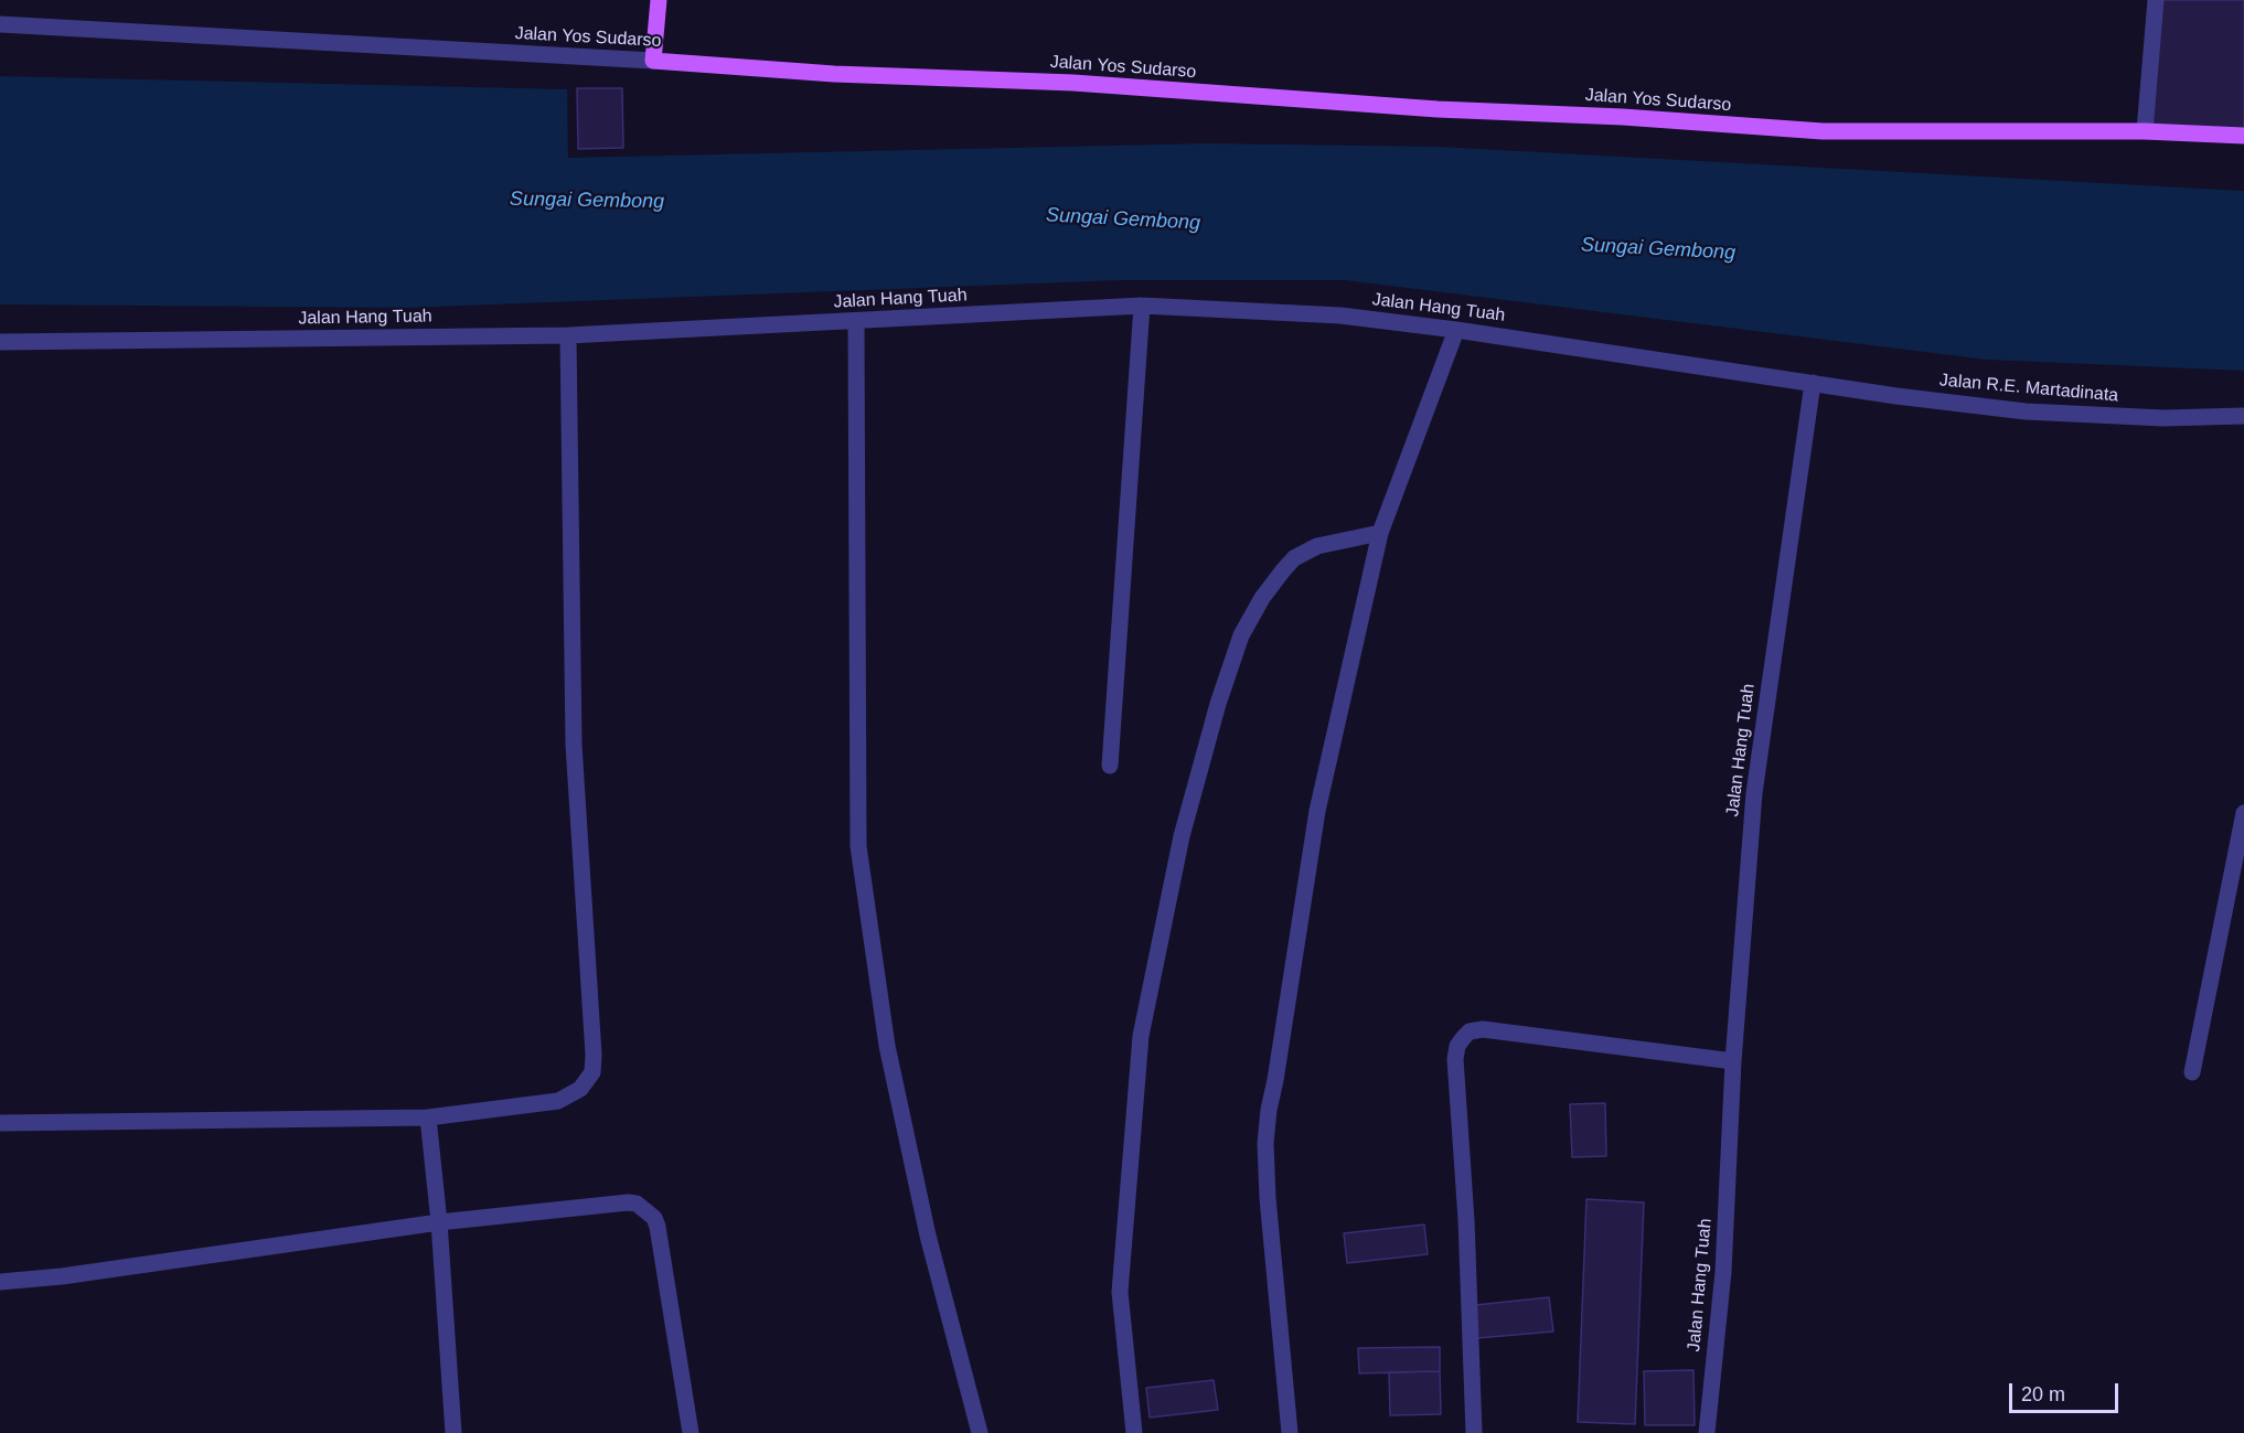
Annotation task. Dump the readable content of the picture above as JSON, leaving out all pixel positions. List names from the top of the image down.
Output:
{
  "streets": {
    "main road": ["Jalan Yos Sudarso"],
    "street": ["Jalan Hang Tuah", "Jalan R.E. Martadinata"]
  },
  "crossings": [
    ["Jalan Hang Tuah", "Jalan R.E. Martadinata"]
  ],
  "water": ["Sungai Gembong"],
  "scale_bar": "20 m"
}
